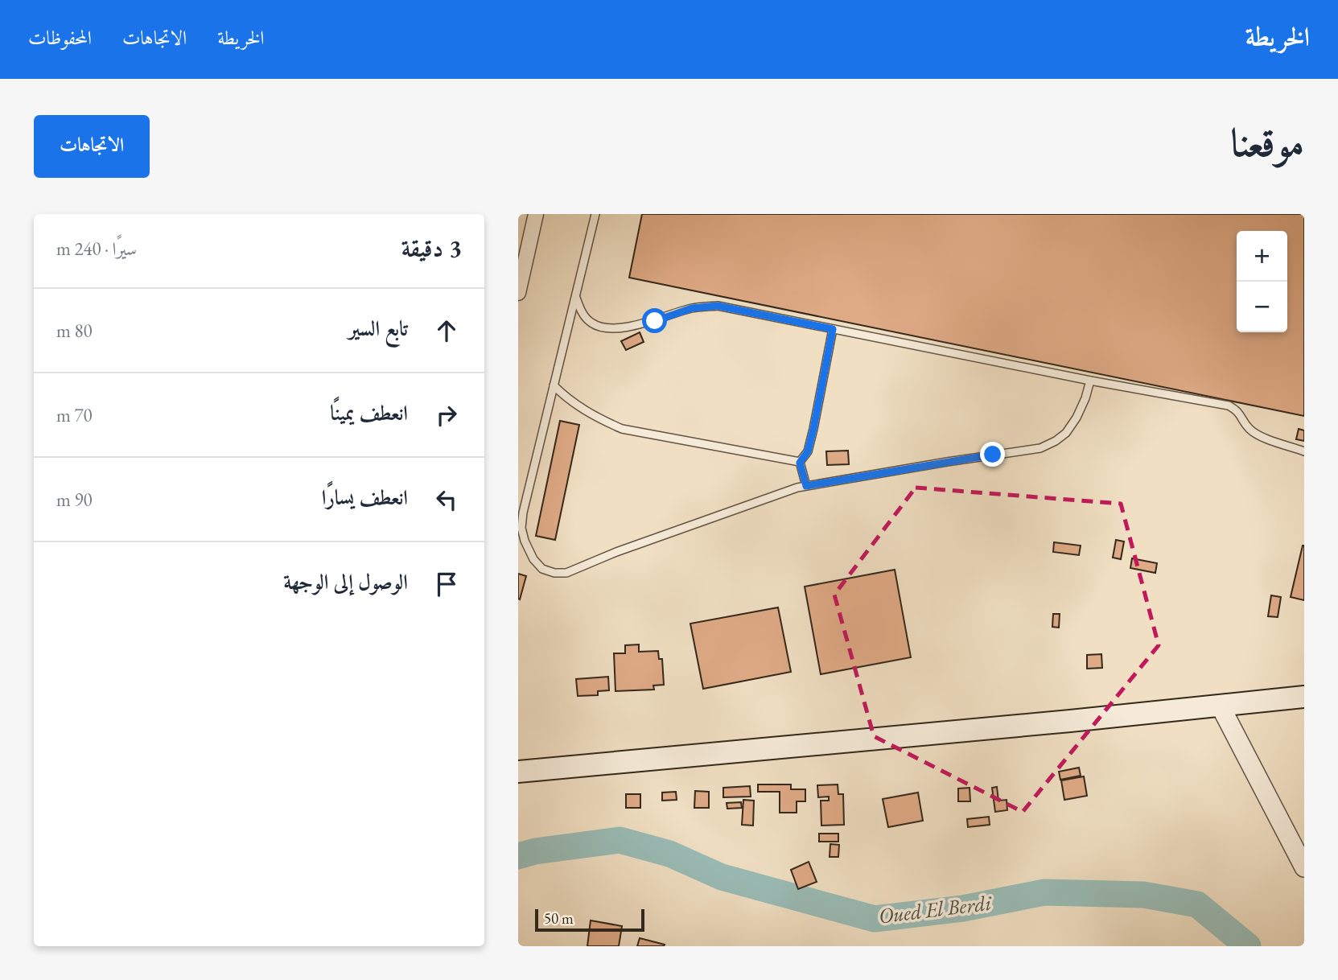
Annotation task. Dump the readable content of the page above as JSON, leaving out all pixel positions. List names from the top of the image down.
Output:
{
  "water": ["Oued El Berdi"],
  "scale_bar": "50 m",
  "page": {
    "header": "الخريطة",
    "nav": ["الخريطة", "الاتجاهات", "المحفوظات"],
    "title": "موقعنا",
    "buttons": "الاتجاهات",
    "heading": ["3 دقيقة", "سيرًا · 240 m"],
    "map_buttons": ["+", "−"],
    "list": [
      ["تابع السير", "80 m"],
      ["انعطف يمينًا", "70 m"],
      ["انعطف يسارًا", "90 m"],
      "الوصول إلى الوجهة"
    ],
    "scale": "50 m"
  }
}
